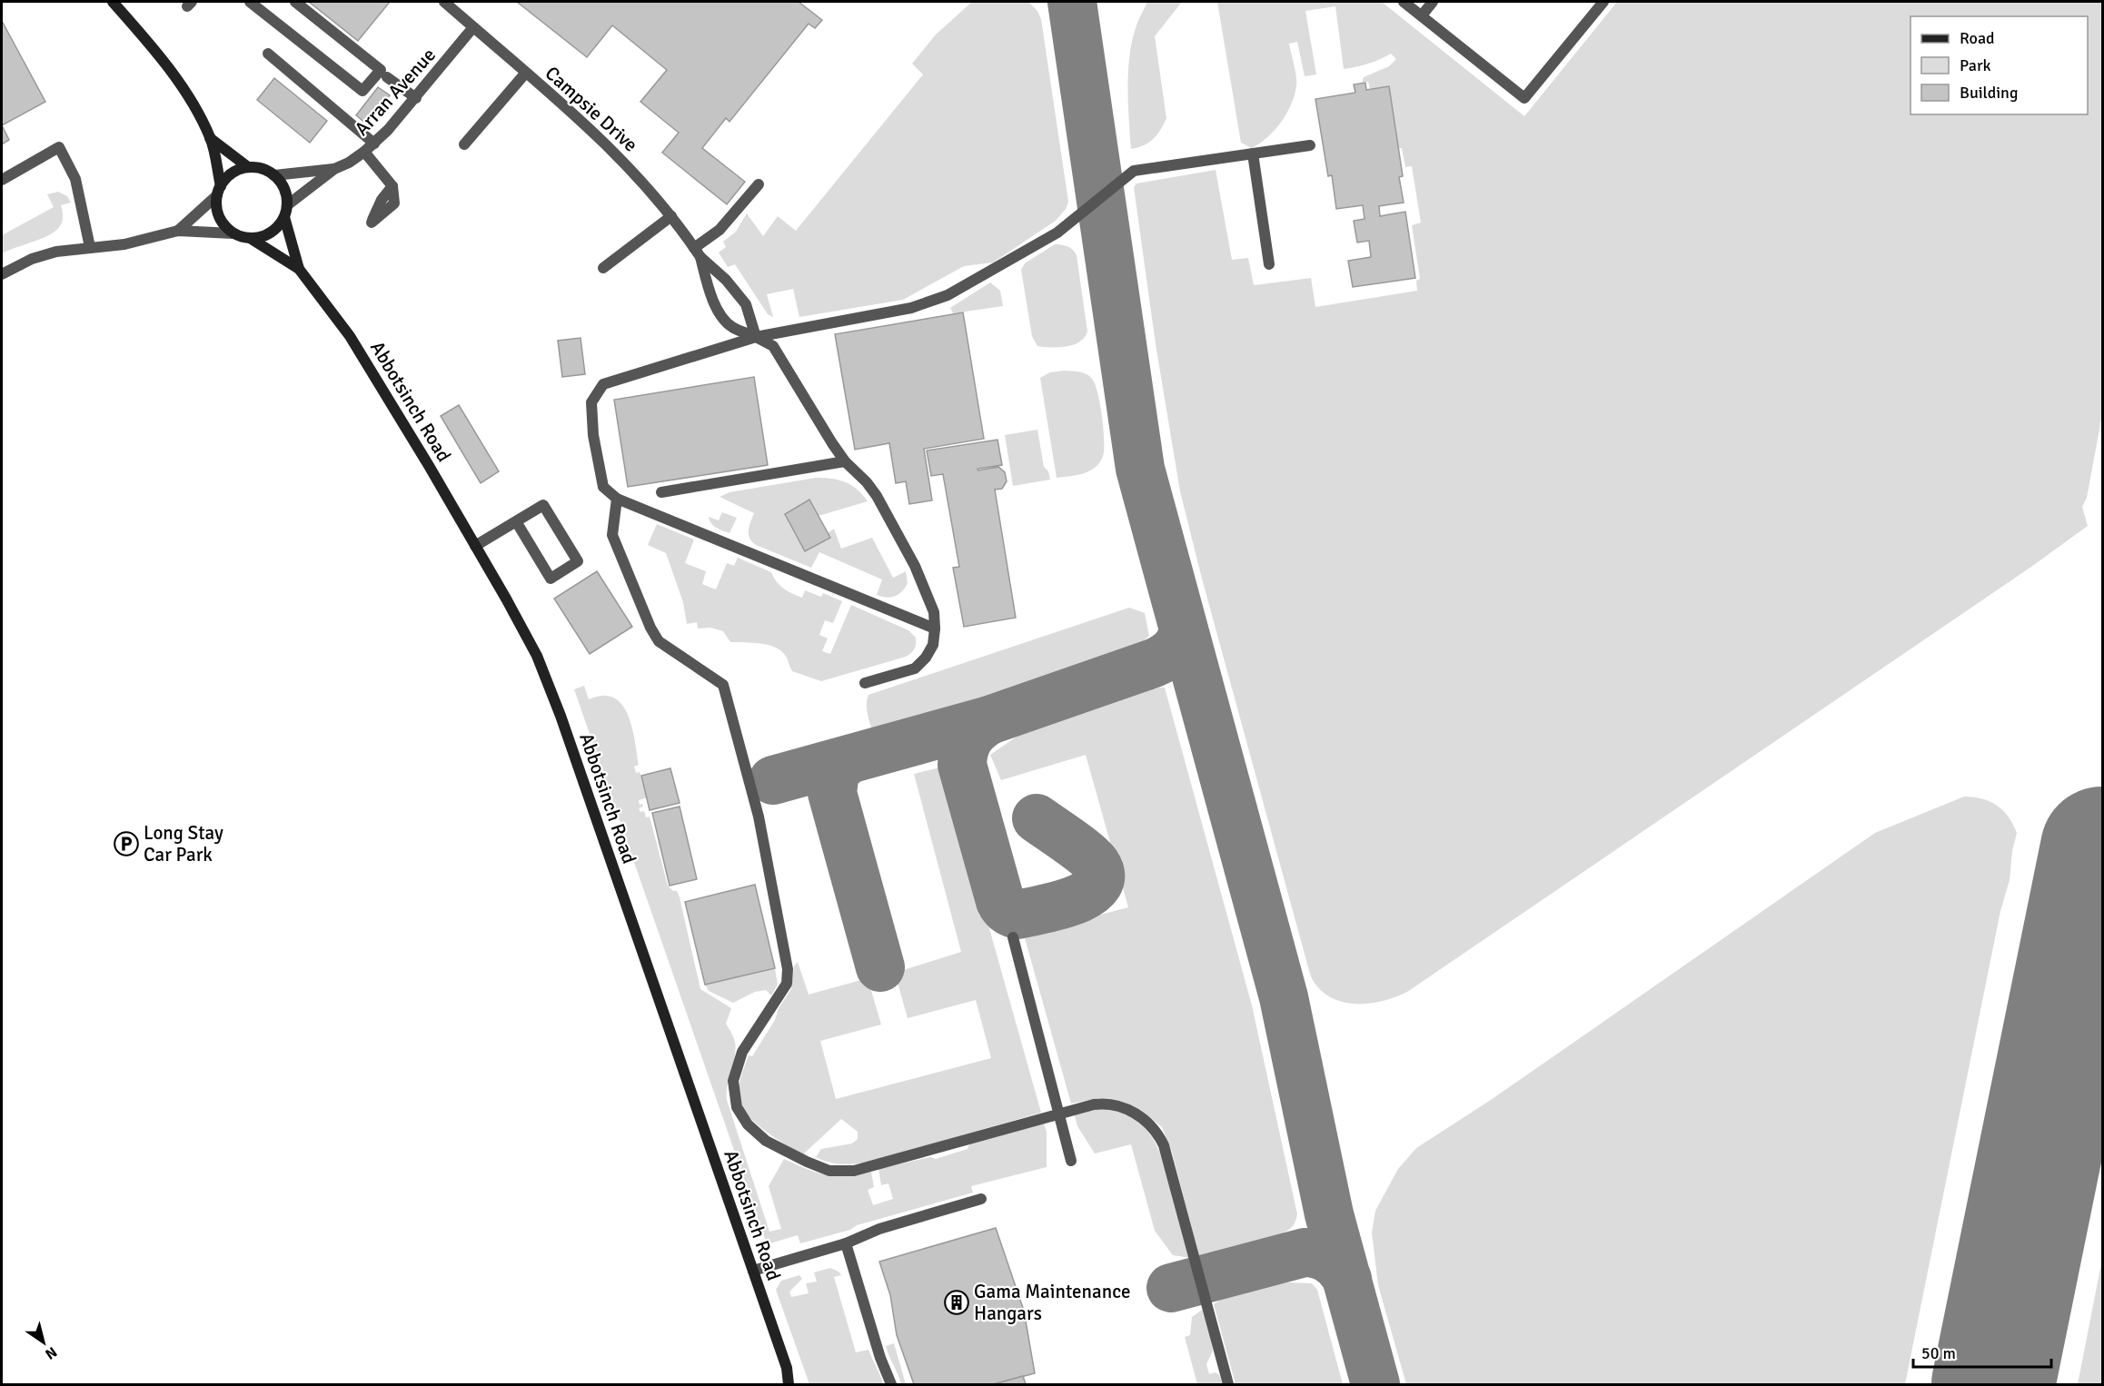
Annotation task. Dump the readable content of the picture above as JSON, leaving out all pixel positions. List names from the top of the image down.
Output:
{
  "streets": {
    "street": ["Arran Avenue", "Campsie Drive", "Abbotsinch Road"]
  },
  "crossings": [
    ["Arran Avenue", "Campsie Drive"],
    ["Arran Avenue", "Abbotsinch Road"]
  ],
  "places": {
    "parking": ["Long Stay Car Park"],
    "building": ["Gama Maintenance Hangars"]
  },
  "legend": ["Road", "Park", "Building"],
  "scale_bar": "50 m",
  "north": "bottom right"
}
